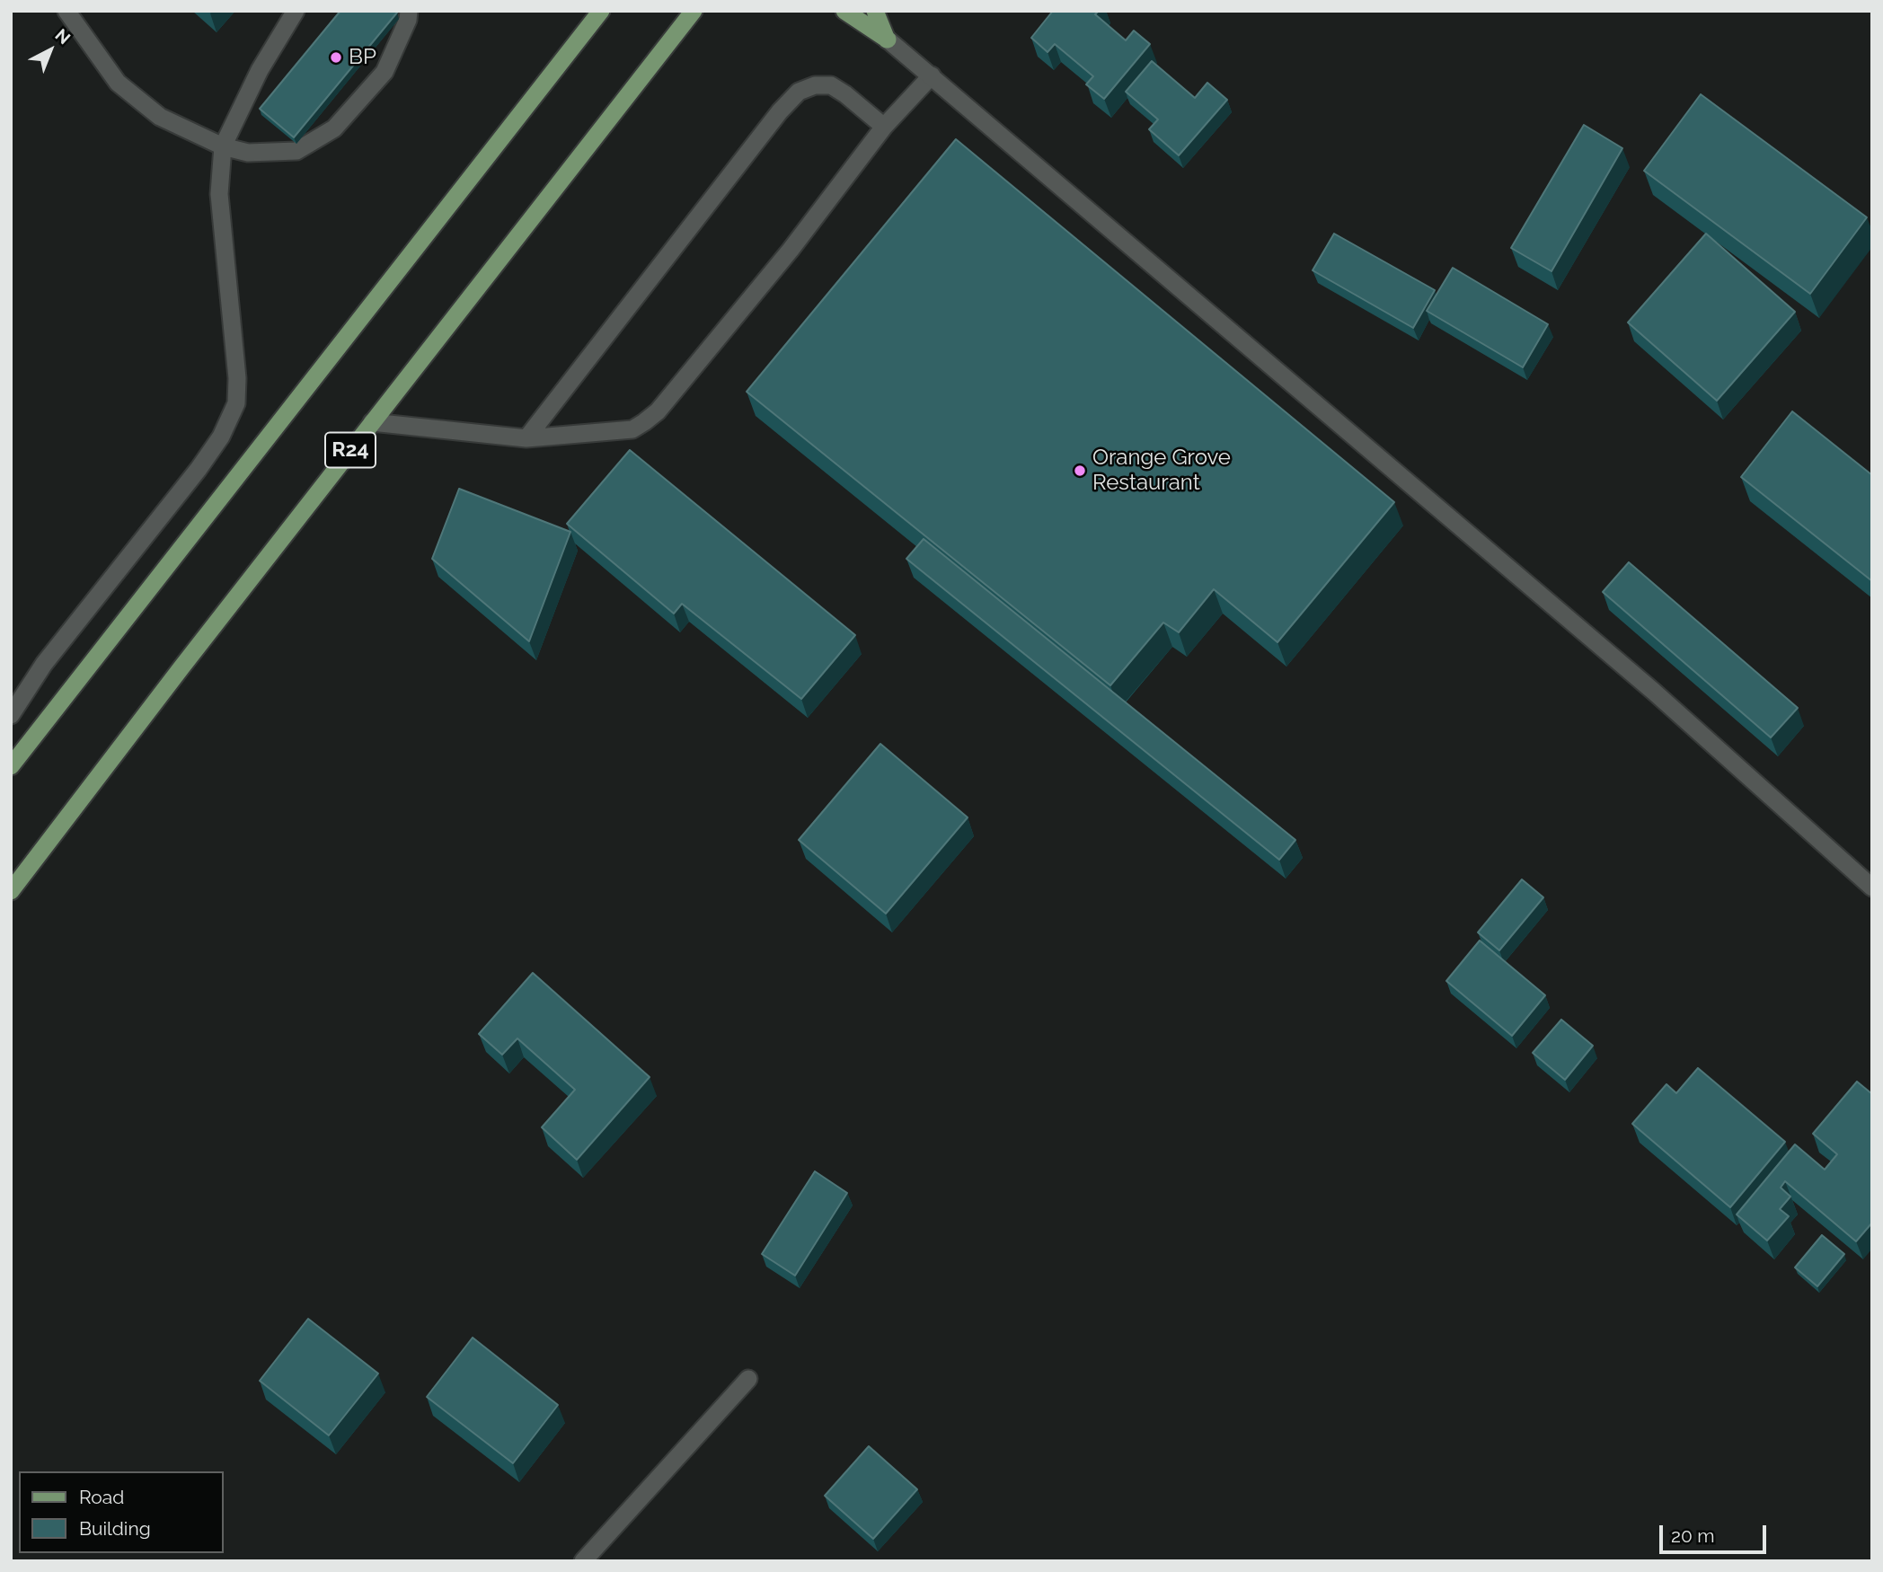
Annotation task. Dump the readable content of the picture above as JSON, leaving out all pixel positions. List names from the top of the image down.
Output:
{
  "streets": {
    "main road": ["R24"]
  },
  "places": ["BP", "Orange Grove Restaurant"],
  "legend": ["Road", "Building"],
  "scale_bar": "20 m",
  "north": "top right"
}
